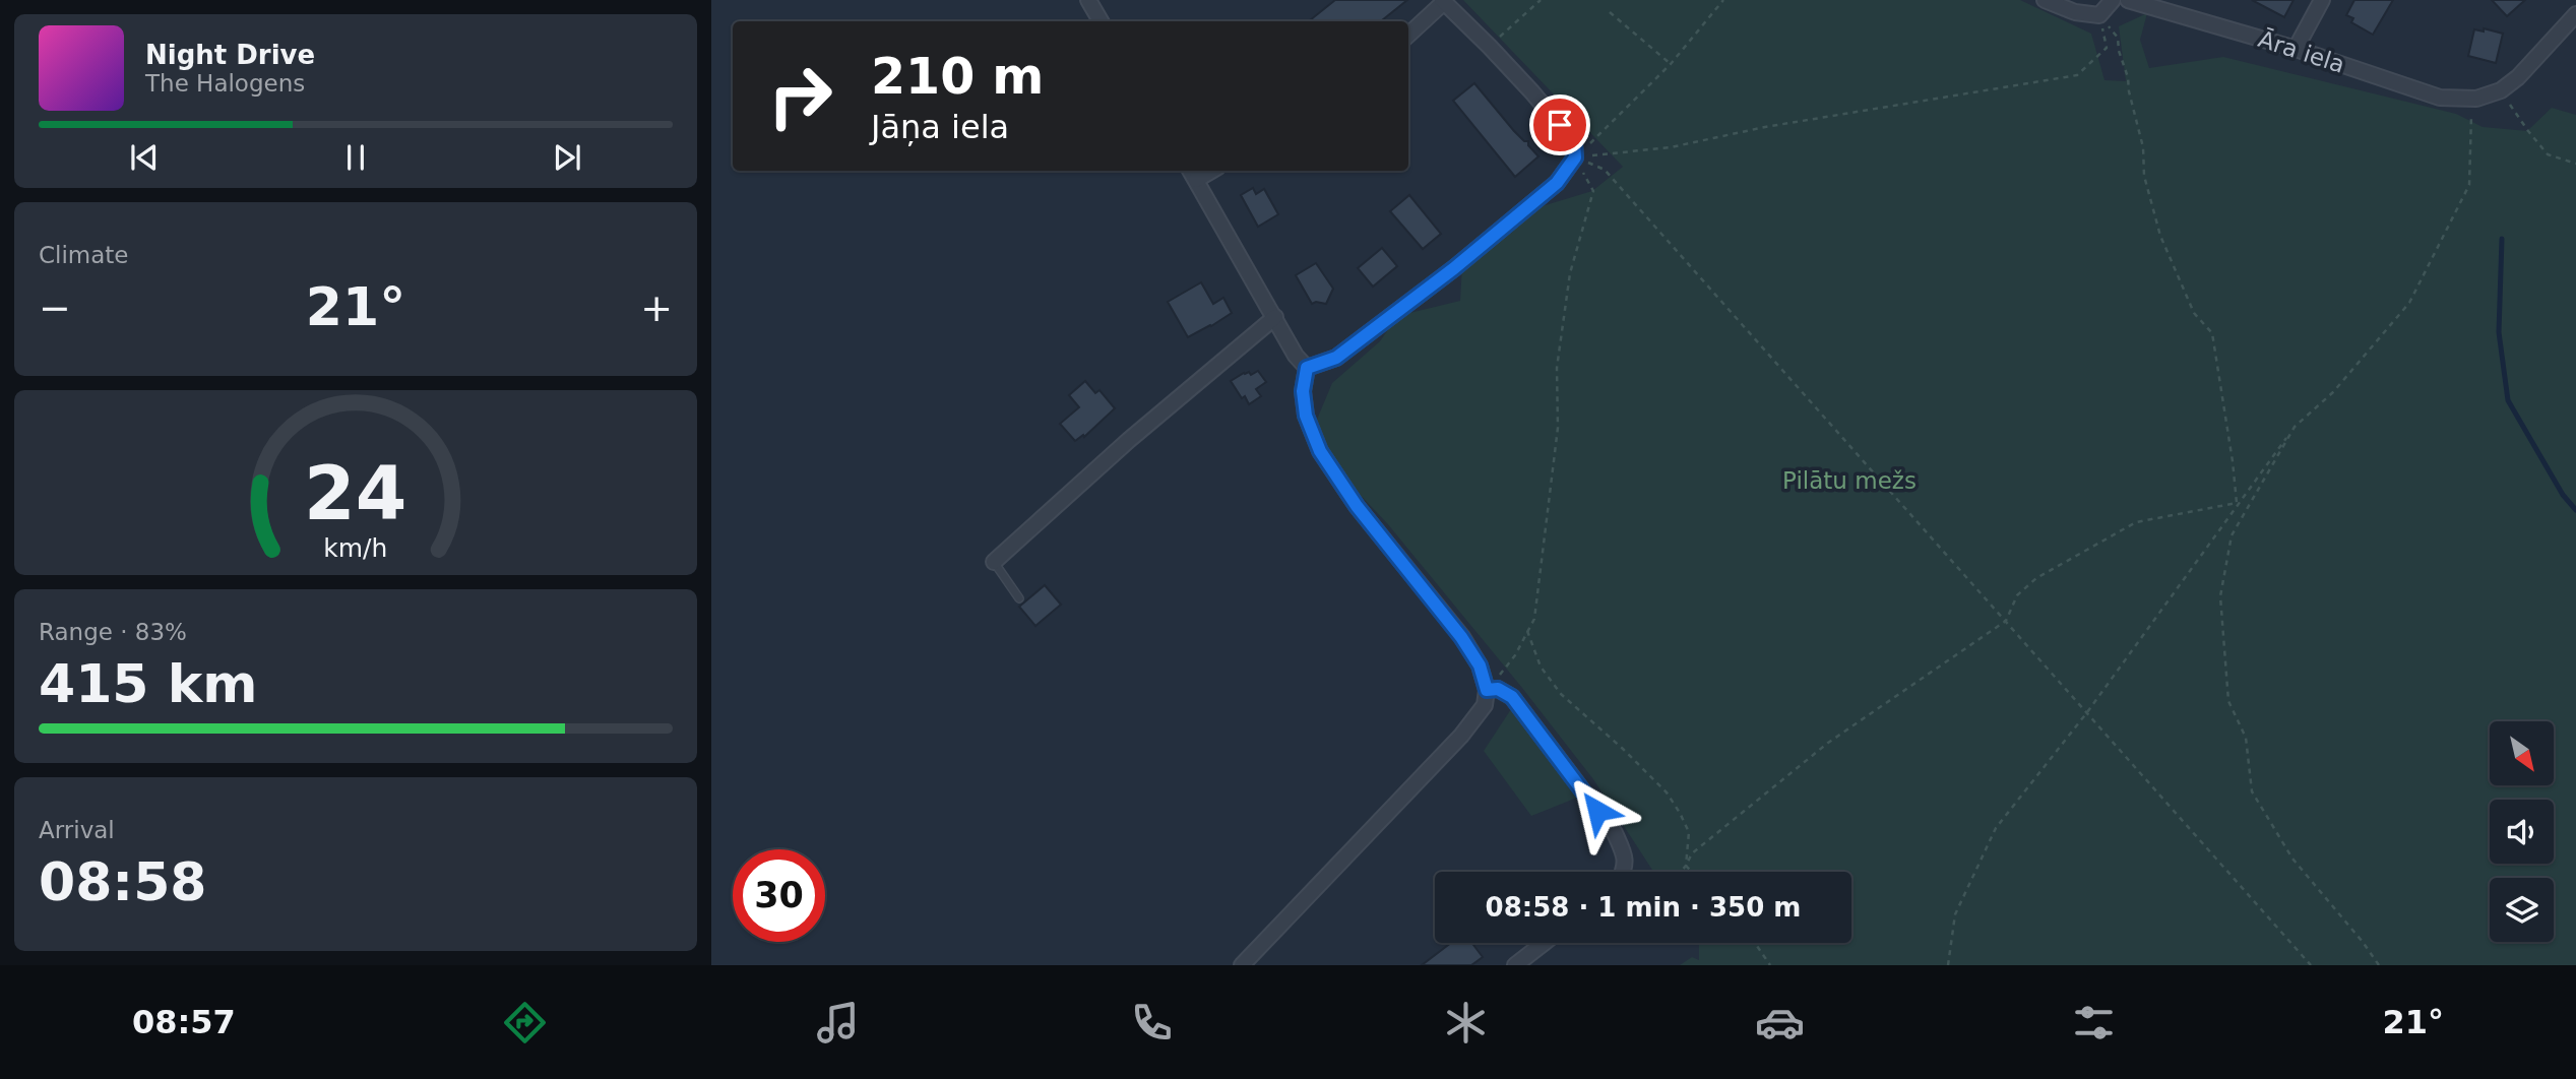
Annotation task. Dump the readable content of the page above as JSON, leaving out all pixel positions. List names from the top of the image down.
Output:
{
  "streets": {
    "street": ["Āra iela"]
  },
  "parks": ["Pilātu mežs"],
  "north": "bottom right",
  "page": {
    "turn": ["210 m", "Jāņa iela"],
    "song": ["Night Drive", "The Halogens"],
    "tile": [
      "Climate",
      ["Range · 83%", "415 km"],
      ["Arrival", "08:58"]
    ],
    "heat": ["−", "21°", "+"],
    "limit": "30",
    "trip": "08:58 · 1 min · 350 m",
    "tabs": ["08:57", "21°"],
    "gauge": ["24", "km/h"]
  }
}
